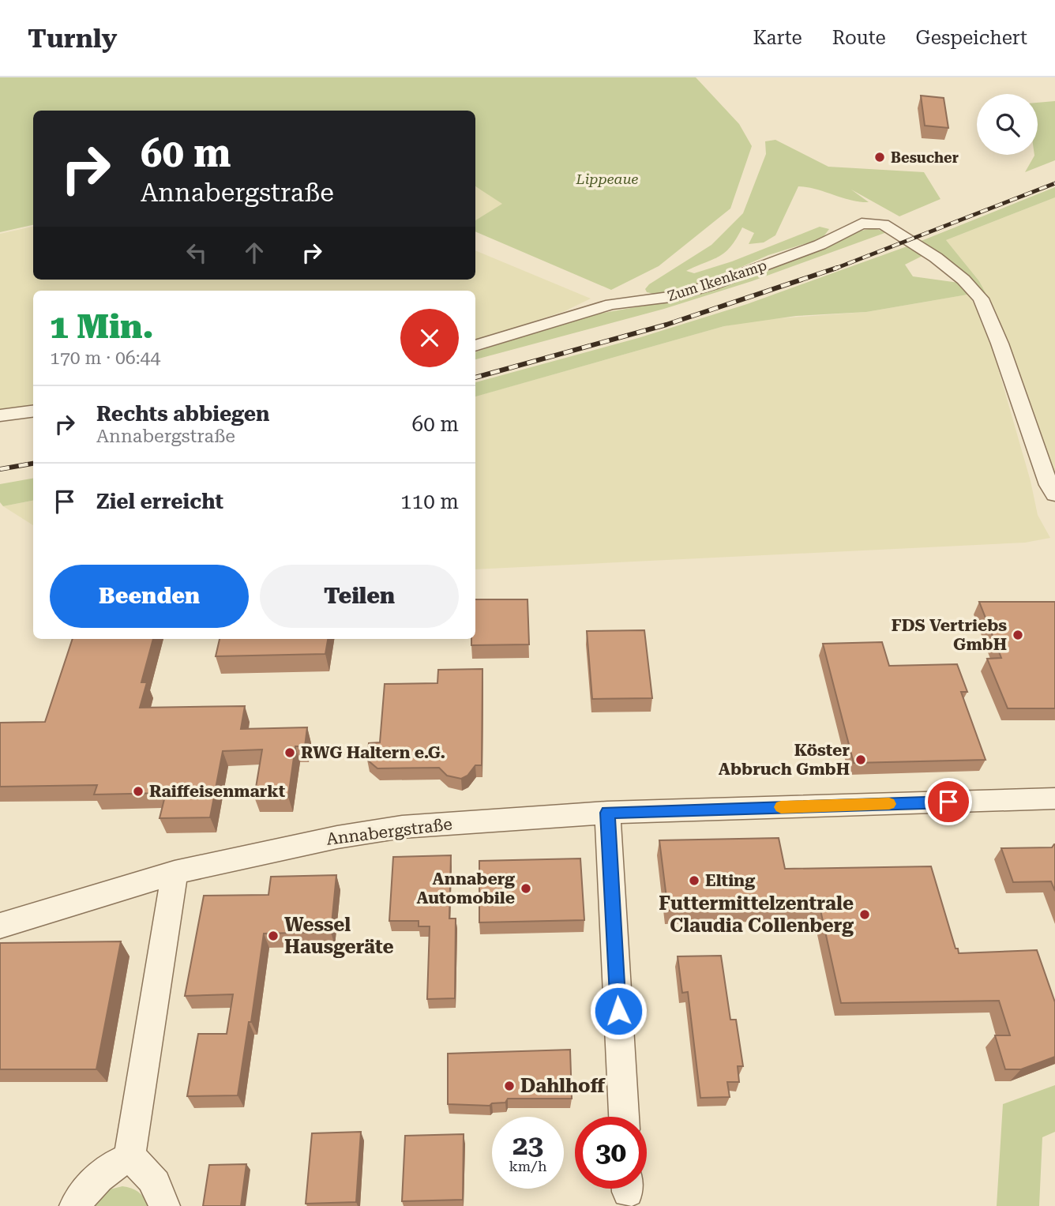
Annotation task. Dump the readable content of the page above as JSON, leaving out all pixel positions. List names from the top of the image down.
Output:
{
  "streets": {
    "street": ["Zum Ikenkamp", "Annabergstraße"]
  },
  "parks": ["Lippeaue"],
  "places": [
    "Besucher",
    "FDS Vertriebs GmbH",
    "RWG Haltern e.G.",
    "Köster Abbruch GmbH",
    "Raiffeisenmarkt",
    "Elting",
    "Annaberg Automobile",
    "Futtermittelzentrale Claudia Collenberg",
    "Wessel Hausgeräte",
    "Dahlhoff"
  ],
  "page": {
    "header": "Turnly",
    "nav": ["Karte", "Route", "Gespeichert"],
    "turn": ["60 m", "Annabergstraße"],
    "heading": ["1 Min.", "170 m · 06:44"],
    "list": [
      {
        "name": "Rechts abbiegen",
        "note": "Annabergstraße",
        "value": "60 m"
      },
      {
        "name": "Ziel erreicht",
        "value": "110 m"
      }
    ],
    "buttons": ["Beenden", "Teilen"],
    "speed": "23 km/h",
    "limit": "30"
  }
}
